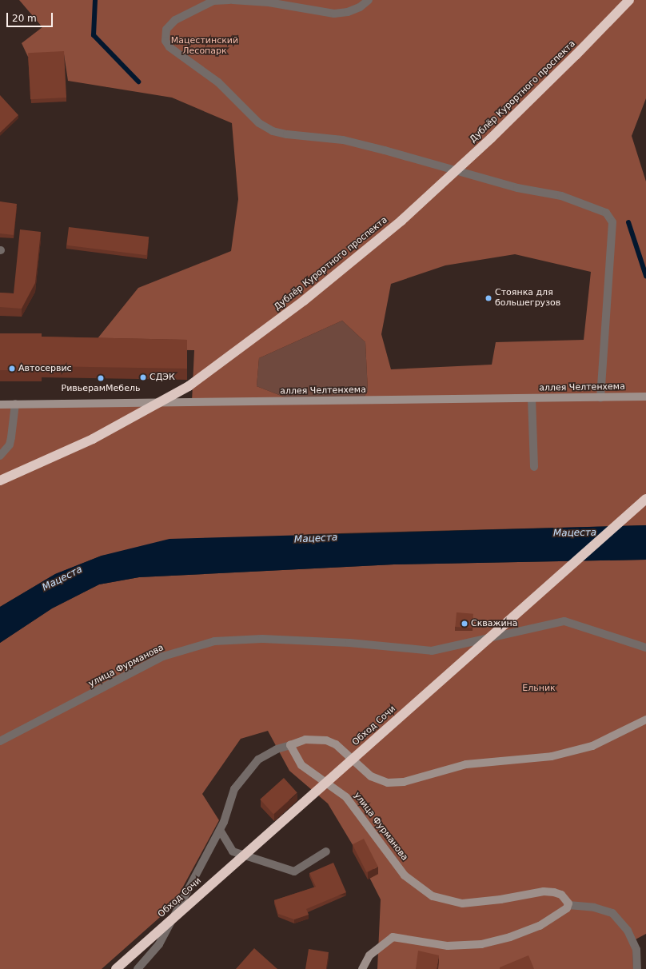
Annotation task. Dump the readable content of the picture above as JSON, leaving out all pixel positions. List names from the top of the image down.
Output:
{
  "streets": {
    "highway": ["Дублёр Курортного проспекта", "Обход Сочи"],
    "street": ["аллея Челтенхема", "улица Фурманова"]
  },
  "water": ["Мацеста"],
  "parks": ["Мацестинский Лесопарк", "Ельник"],
  "places": [
    "Стоянка для большегрузов",
    "Автосервис",
    "СДЭК",
    "РивьерамМебель",
    "Скважина"
  ],
  "scale_bar": "20 m"
}
